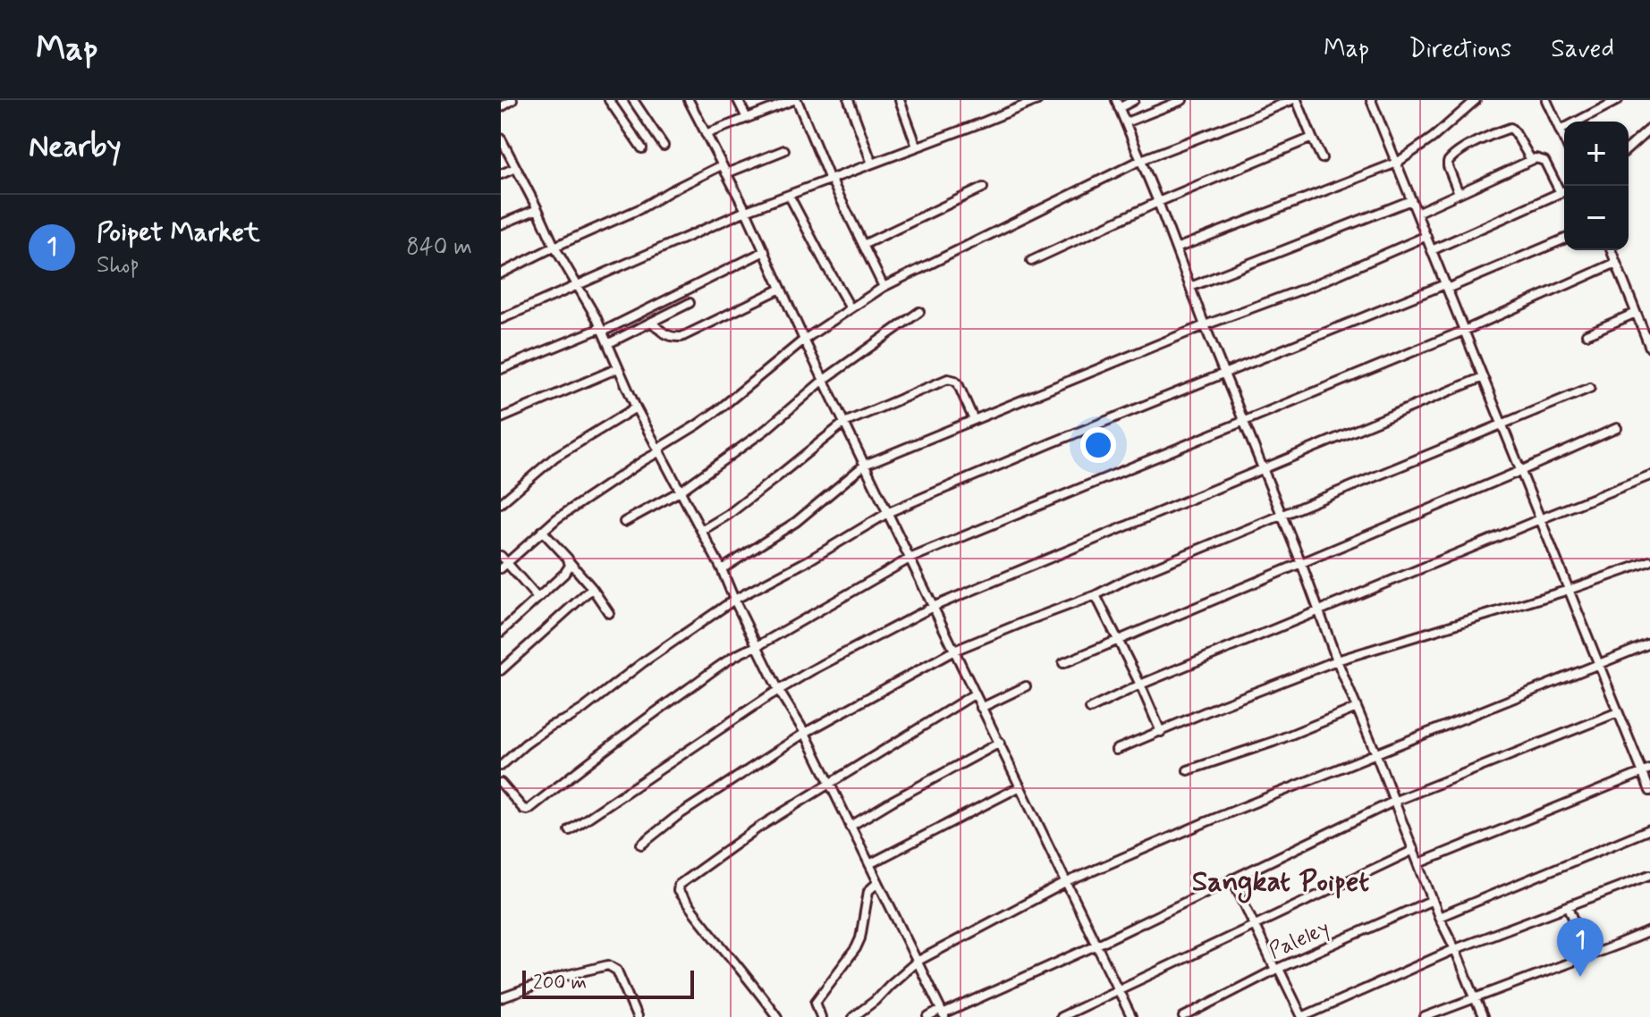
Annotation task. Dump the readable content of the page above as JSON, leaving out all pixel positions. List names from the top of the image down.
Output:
{
  "streets": {
    "street": ["Paleley"]
  },
  "districts": ["Sangkat Poipet"],
  "scale_bar": "200 m",
  "page": {
    "header": "Map",
    "nav": ["Map", "Directions", "Saved"],
    "heading": "Nearby",
    "map_buttons": ["+", "−"],
    "list": [
      {
        "mark": "1",
        "name": "Poipet Market",
        "note": "Shop",
        "value": "840 m"
      }
    ],
    "pins": "1",
    "scale": "200 m"
  }
}
